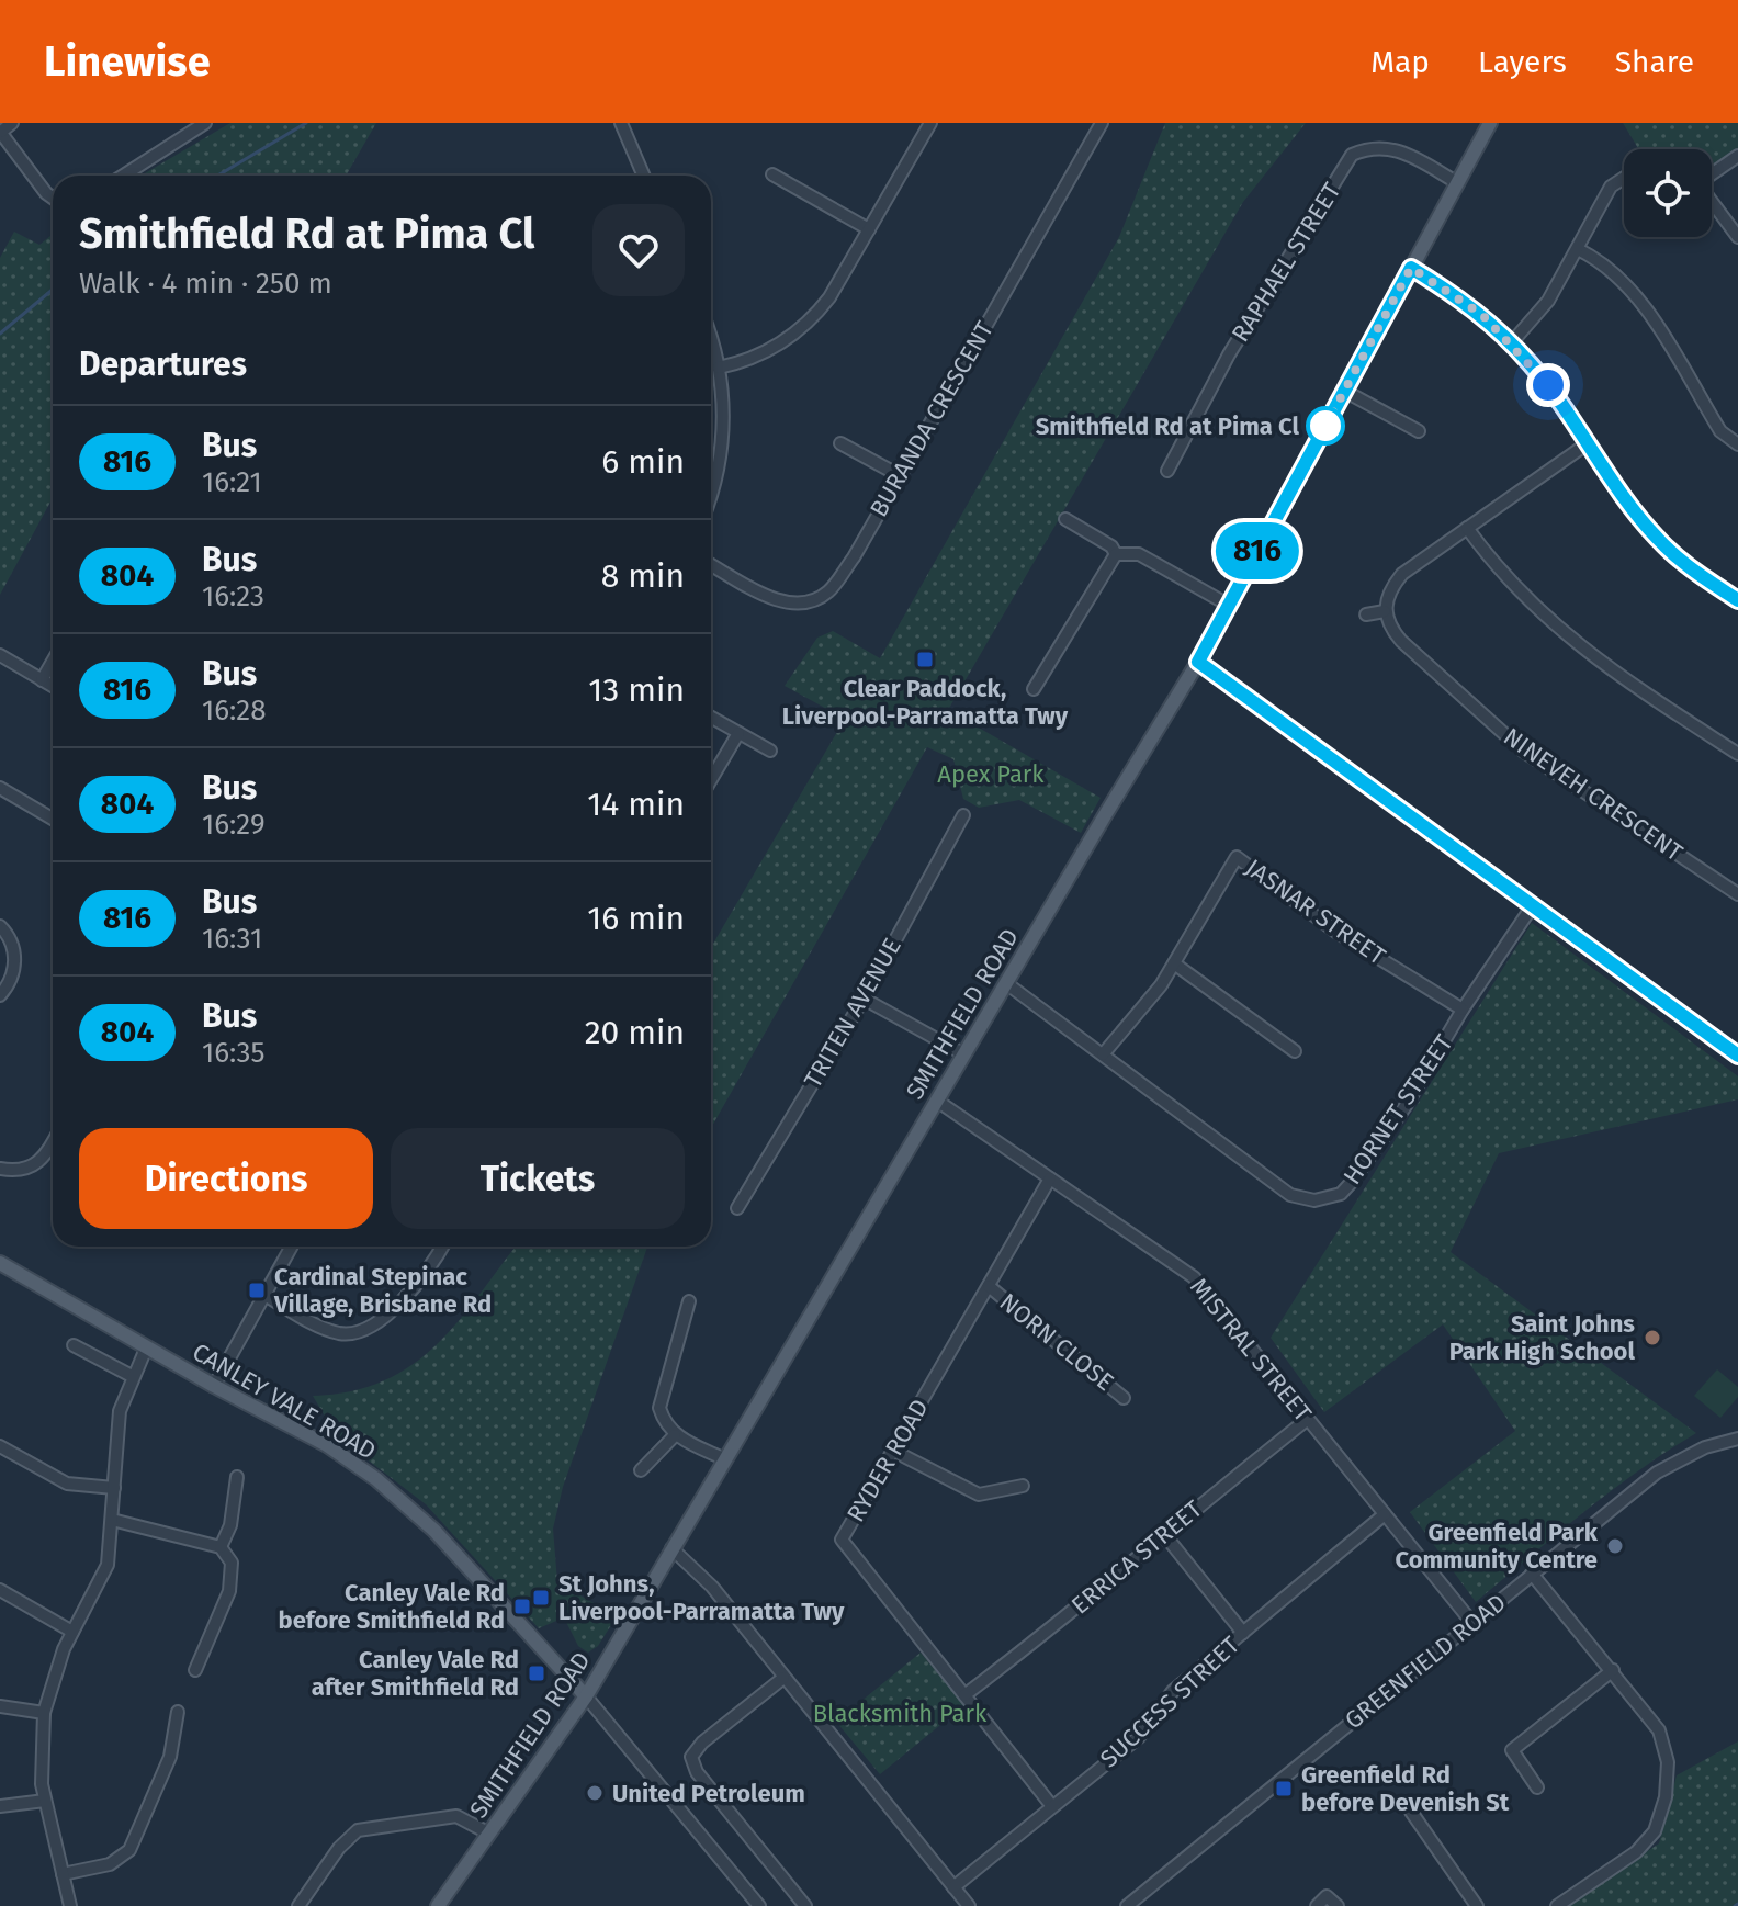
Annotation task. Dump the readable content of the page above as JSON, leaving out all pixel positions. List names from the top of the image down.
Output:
{
  "streets": {
    "main road": ["SMITHFIELD ROAD", "CANLEY VALE ROAD"],
    "street": [
      "RAPHAEL STREET",
      "BURANDA CRESCENT",
      "NINEVEH CRESCENT",
      "JASNAR STREET",
      "TRITEN AVENUE",
      "HORNET STREET",
      "NORN CLOSE",
      "MISTRAL STREET",
      "RYDER ROAD",
      "ERRICA STREET",
      "GREENFIELD ROAD",
      "SUCCESS STREET"
    ]
  },
  "crossings": [
    ["RAPHAEL STREET", "SMITHFIELD ROAD"],
    ["JASNAR STREET", "HORNET STREET"],
    ["SMITHFIELD ROAD", "HORNET STREET"],
    ["SMITHFIELD ROAD", "MISTRAL STREET"],
    ["SMITHFIELD ROAD", "CANLEY VALE ROAD"],
    ["NORN CLOSE", "RYDER ROAD"],
    ["MISTRAL STREET", "RYDER ROAD"],
    ["MISTRAL STREET", "ERRICA STREET"],
    ["MISTRAL STREET", "GREENFIELD ROAD"],
    ["MISTRAL STREET", "SUCCESS STREET"],
    ["RYDER ROAD", "ERRICA STREET"],
    ["RYDER ROAD", "SUCCESS STREET"]
  ],
  "parks": ["Apex Park", "Blacksmith Park"],
  "places": {
    "other": [
      "Smithfield Rd at Pima Cl",
      "Saint Johns Park High School",
      "Greenfield Park Community Centre",
      "United Petroleum"
    ],
    "transit": [
      "Clear Paddock, Liverpool-Parramatta Twy",
      "Cardinal Stepinac Village, Brisbane Rd",
      "St Johns, Liverpool-Parramatta Twy",
      "Canley Vale Rd before Smithfield Rd",
      "Canley Vale Rd after Smithfield Rd",
      "Greenfield Rd before Devenish St"
    ]
  },
  "lines": ["bus line 816"],
  "page": {
    "header": "Linewise",
    "nav": ["Map", "Layers", "Share"],
    "on_map": "816",
    "heading": [
      ["Smithfield Rd at Pima Cl", "Walk · 4 min · 250 m"],
      "Departures"
    ],
    "list": [
      {
        "mark": "816",
        "name": "Bus",
        "note": "16:21",
        "value": "6 min"
      },
      {
        "mark": "804",
        "name": "Bus",
        "note": "16:23",
        "value": "8 min"
      },
      {
        "mark": "816",
        "name": "Bus",
        "note": "16:28",
        "value": "13 min"
      },
      {
        "mark": "804",
        "name": "Bus",
        "note": "16:29",
        "value": "14 min"
      },
      {
        "mark": "816",
        "name": "Bus",
        "note": "16:31",
        "value": "16 min"
      },
      {
        "mark": "804",
        "name": "Bus",
        "note": "16:35",
        "value": "20 min"
      }
    ],
    "buttons": ["Directions", "Tickets"]
  }
}
